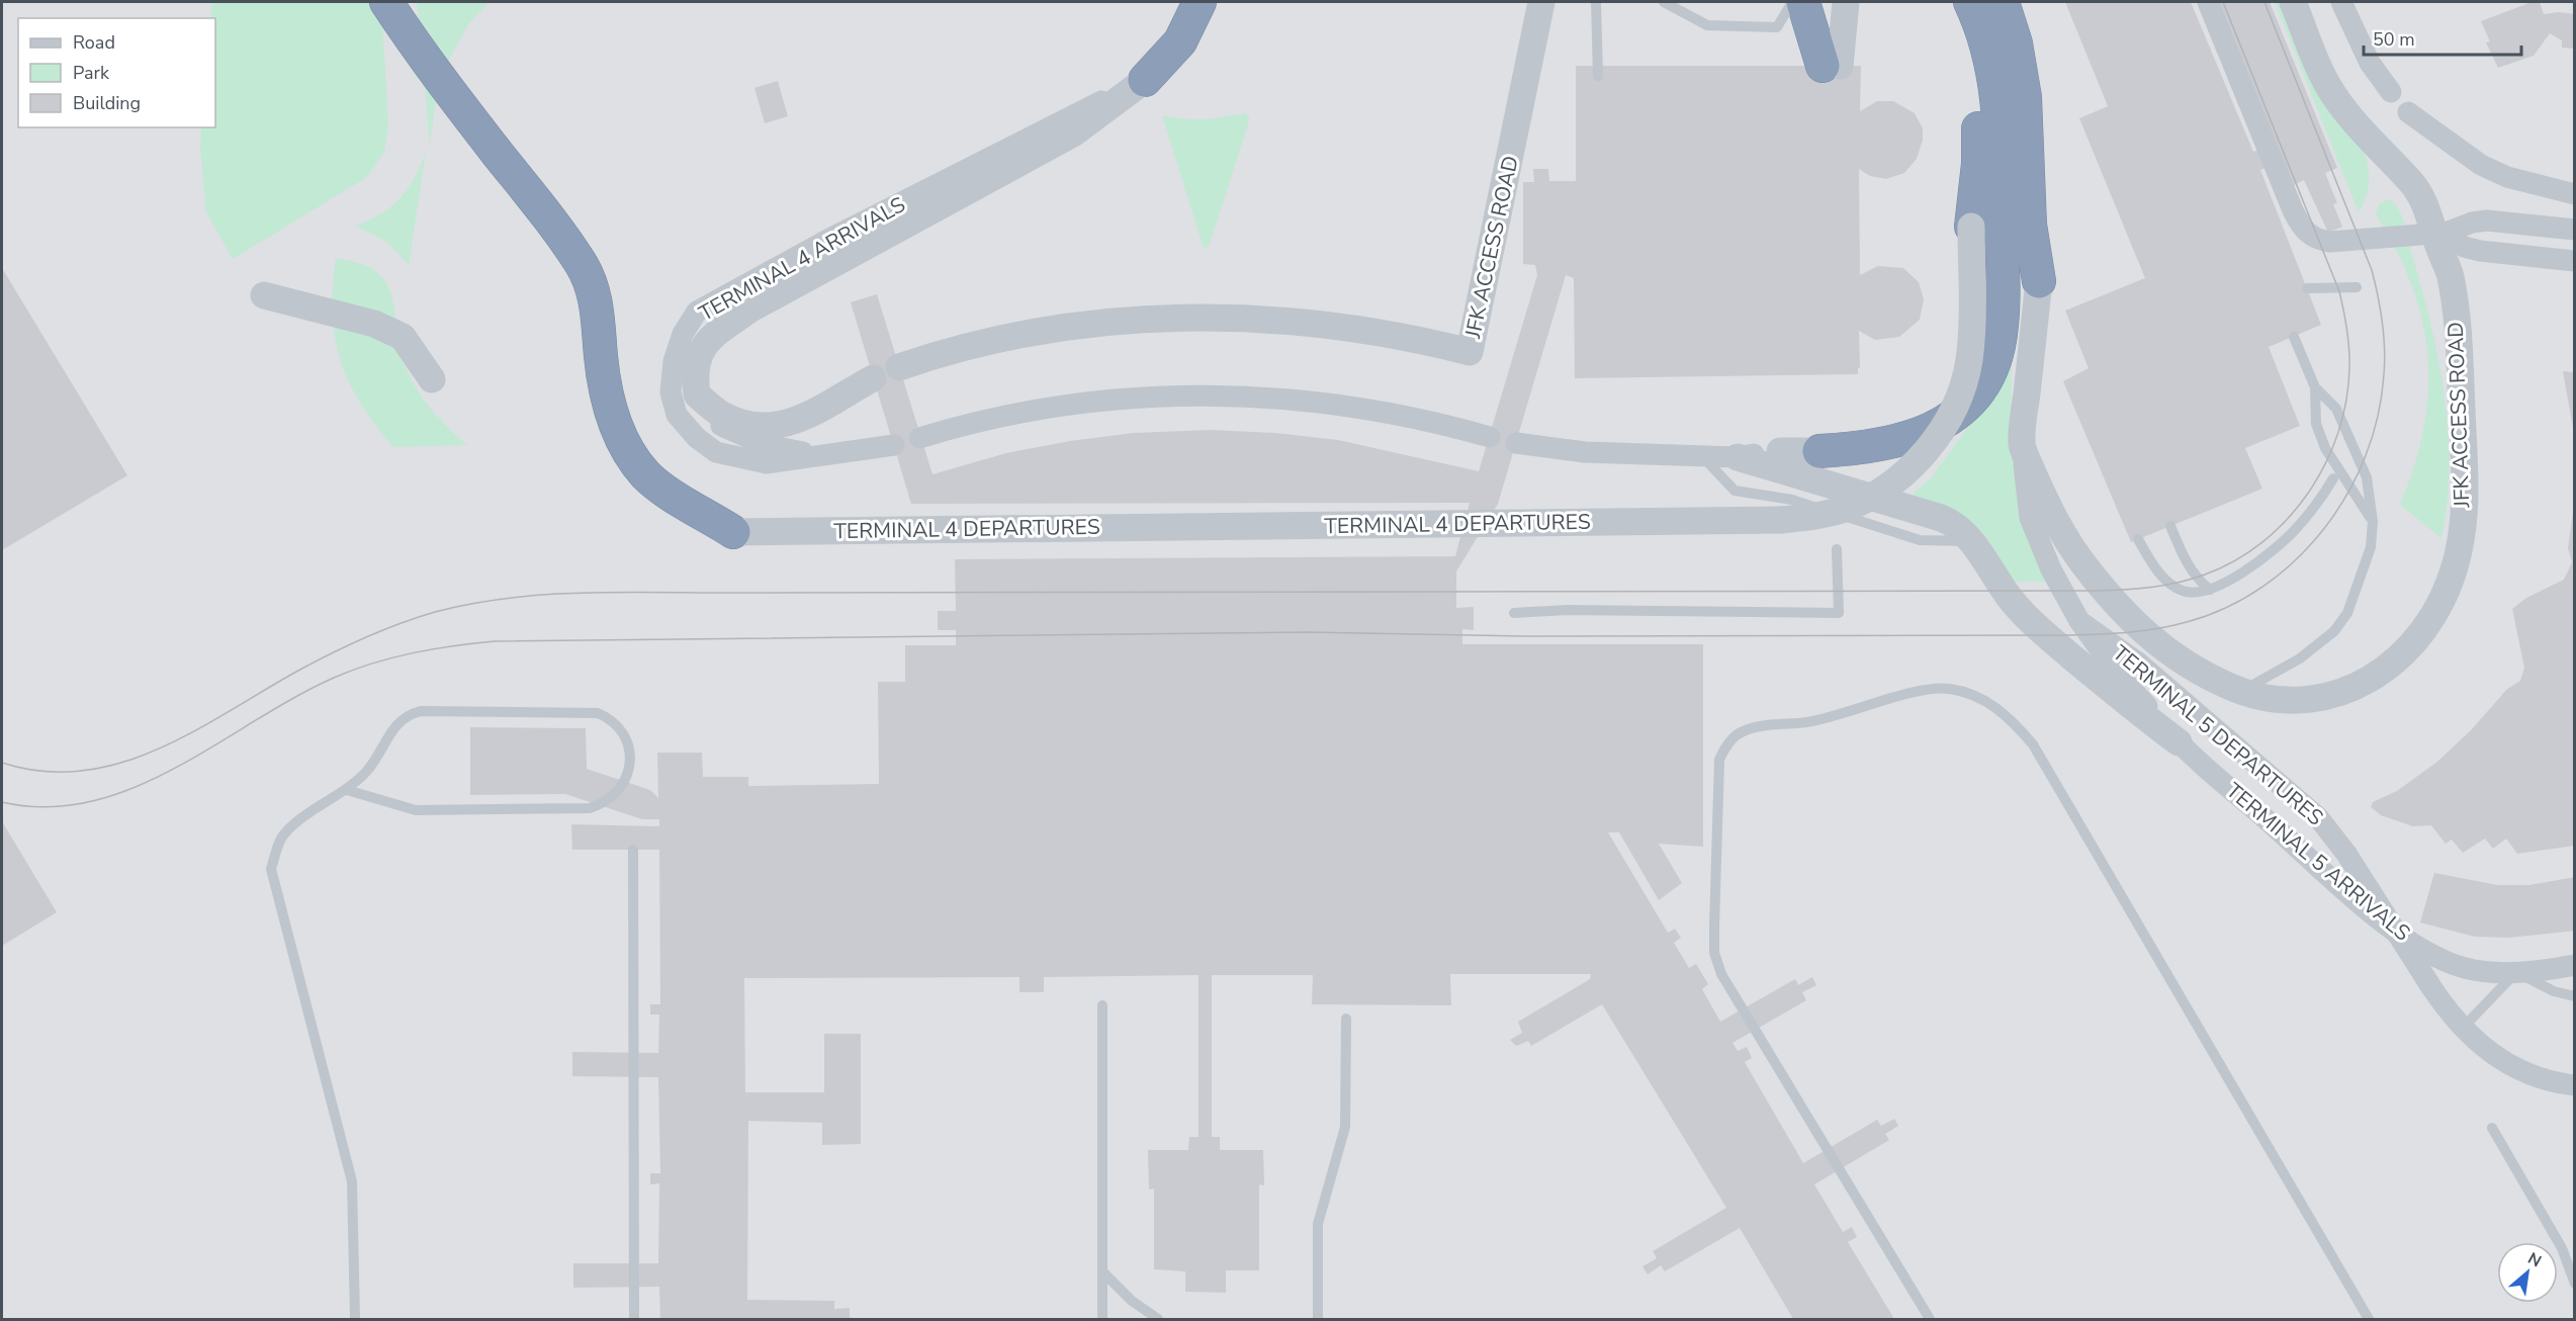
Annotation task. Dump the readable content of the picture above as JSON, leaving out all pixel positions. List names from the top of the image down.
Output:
{
  "streets": {
    "street": [
      "JFK ACCESS ROAD",
      "TERMINAL 4 ARRIVALS",
      "TERMINAL 4 DEPARTURES",
      "TERMINAL 5 DEPARTURES",
      "TERMINAL 5 ARRIVALS"
    ]
  },
  "crossings": [
    ["JFK ACCESS ROAD", "TERMINAL 5 DEPARTURES"],
    ["TERMINAL 5 DEPARTURES", "TERMINAL 5 ARRIVALS"]
  ],
  "legend": ["Road", "Park", "Building"],
  "scale_bar": "50 m",
  "north": "top right"
}
